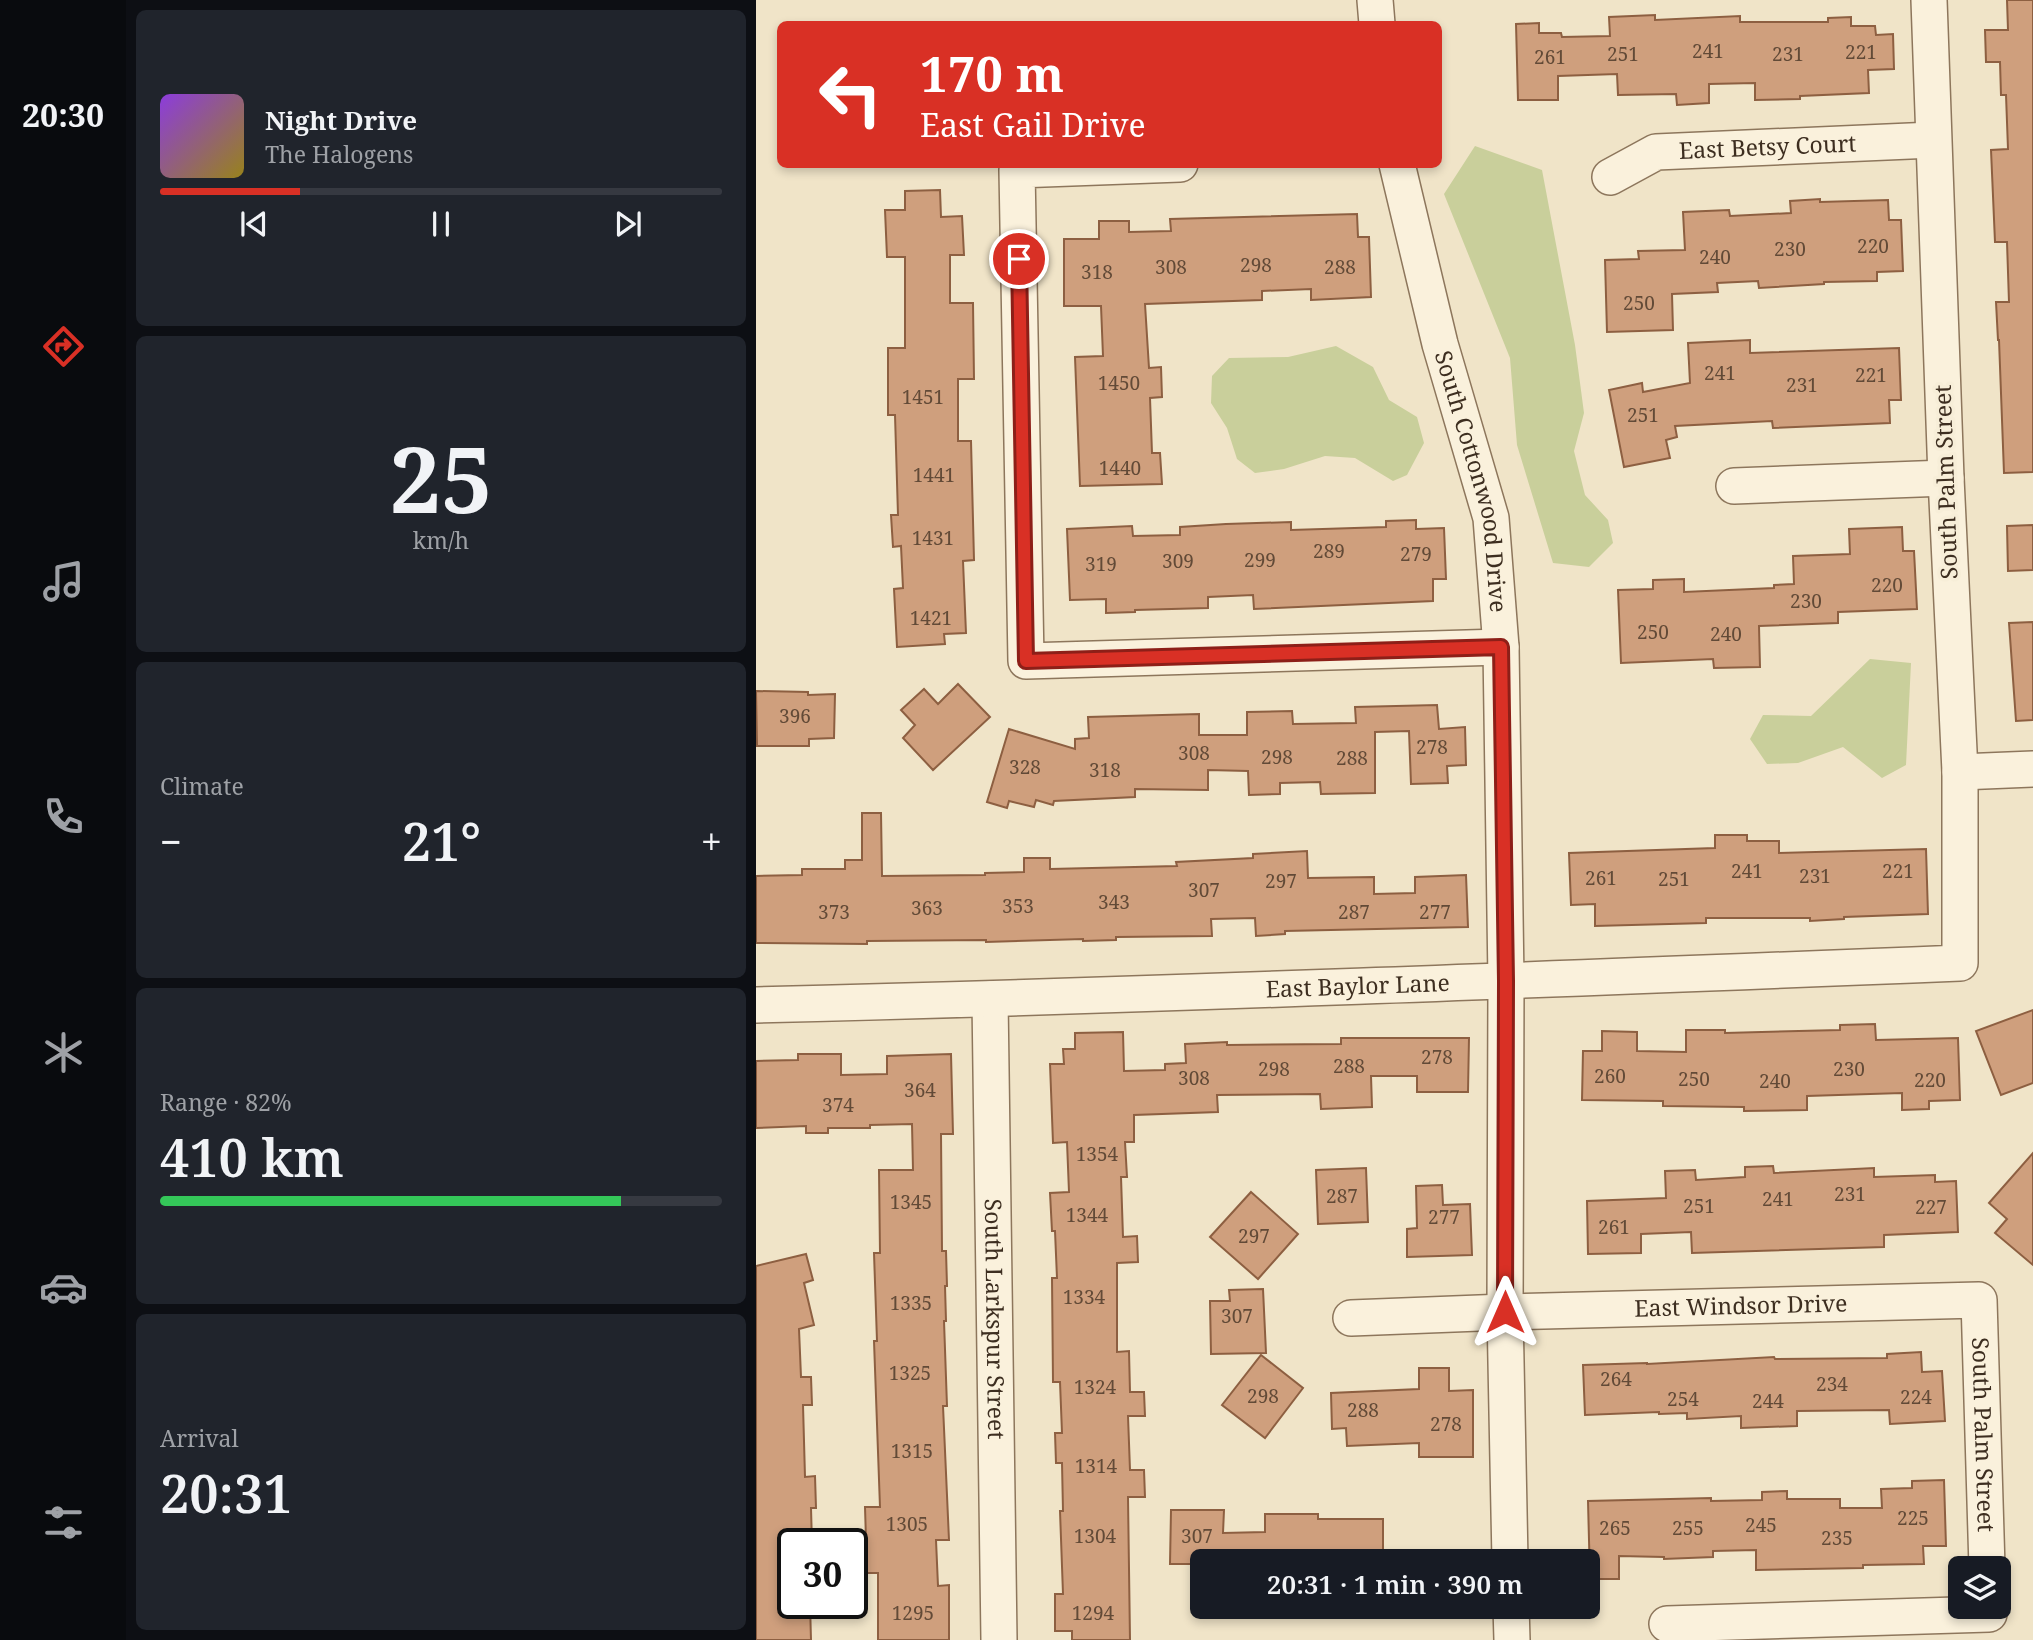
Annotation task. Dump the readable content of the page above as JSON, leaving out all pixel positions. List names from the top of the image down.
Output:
{
  "streets": {
    "street": [
      "East Betsy Court",
      "South Cottonwood Drive",
      "South Palm Street",
      "East Baylor Lane",
      "East Windsor Drive",
      "South Larkspur Street"
    ]
  },
  "crossings": [
    ["East Betsy Court", "South Palm Street"],
    ["South Cottonwood Drive", "East Baylor Lane"],
    ["South Cottonwood Drive", "East Windsor Drive"],
    ["South Palm Street", "East Baylor Lane"],
    ["South Palm Street", "East Windsor Drive"],
    ["East Baylor Lane", "South Larkspur Street"]
  ],
  "house_numbers": [
    "241",
    "221",
    "251",
    "231",
    "261",
    "220",
    "230",
    "240",
    "298",
    "308",
    "288",
    "318",
    "250",
    "241",
    "221",
    "1450",
    "231",
    "1451",
    "251",
    "1440",
    "1441",
    "1431",
    "289",
    "279",
    "299",
    "309",
    "319",
    "220",
    "230",
    "1421",
    "250",
    "240",
    "396",
    "278",
    "308",
    "298",
    "288",
    "328",
    "318",
    "241",
    "221",
    "231",
    "261",
    "251",
    "297",
    "307",
    "343",
    "353",
    "363",
    "373",
    "287",
    "277",
    "278",
    "288",
    "298",
    "230",
    "260",
    "308",
    "250",
    "220",
    "240",
    "364",
    "374",
    "1354",
    "231",
    "287",
    "241",
    "1345",
    "251",
    "227",
    "1344",
    "277",
    "261",
    "297",
    "1334",
    "1335",
    "307",
    "1325",
    "264",
    "234",
    "1324",
    "298",
    "224",
    "254",
    "244",
    "288",
    "278",
    "1315",
    "1314",
    "225",
    "1305",
    "245",
    "265",
    "255",
    "1304",
    "307",
    "235",
    "1295",
    "1294"
  ],
  "page": {
    "tabs": "20:30",
    "turn": ["170 m", "East Gail Drive"],
    "song": ["Night Drive", "The Halogens"],
    "tile": [
      ["25", "km/h"],
      "Climate",
      ["Range · 82%", "410 km"],
      ["Arrival", "20:31"]
    ],
    "heat": ["−", "21°", "+"],
    "limit": "30",
    "trip": "20:31 · 1 min · 390 m"
  }
}
